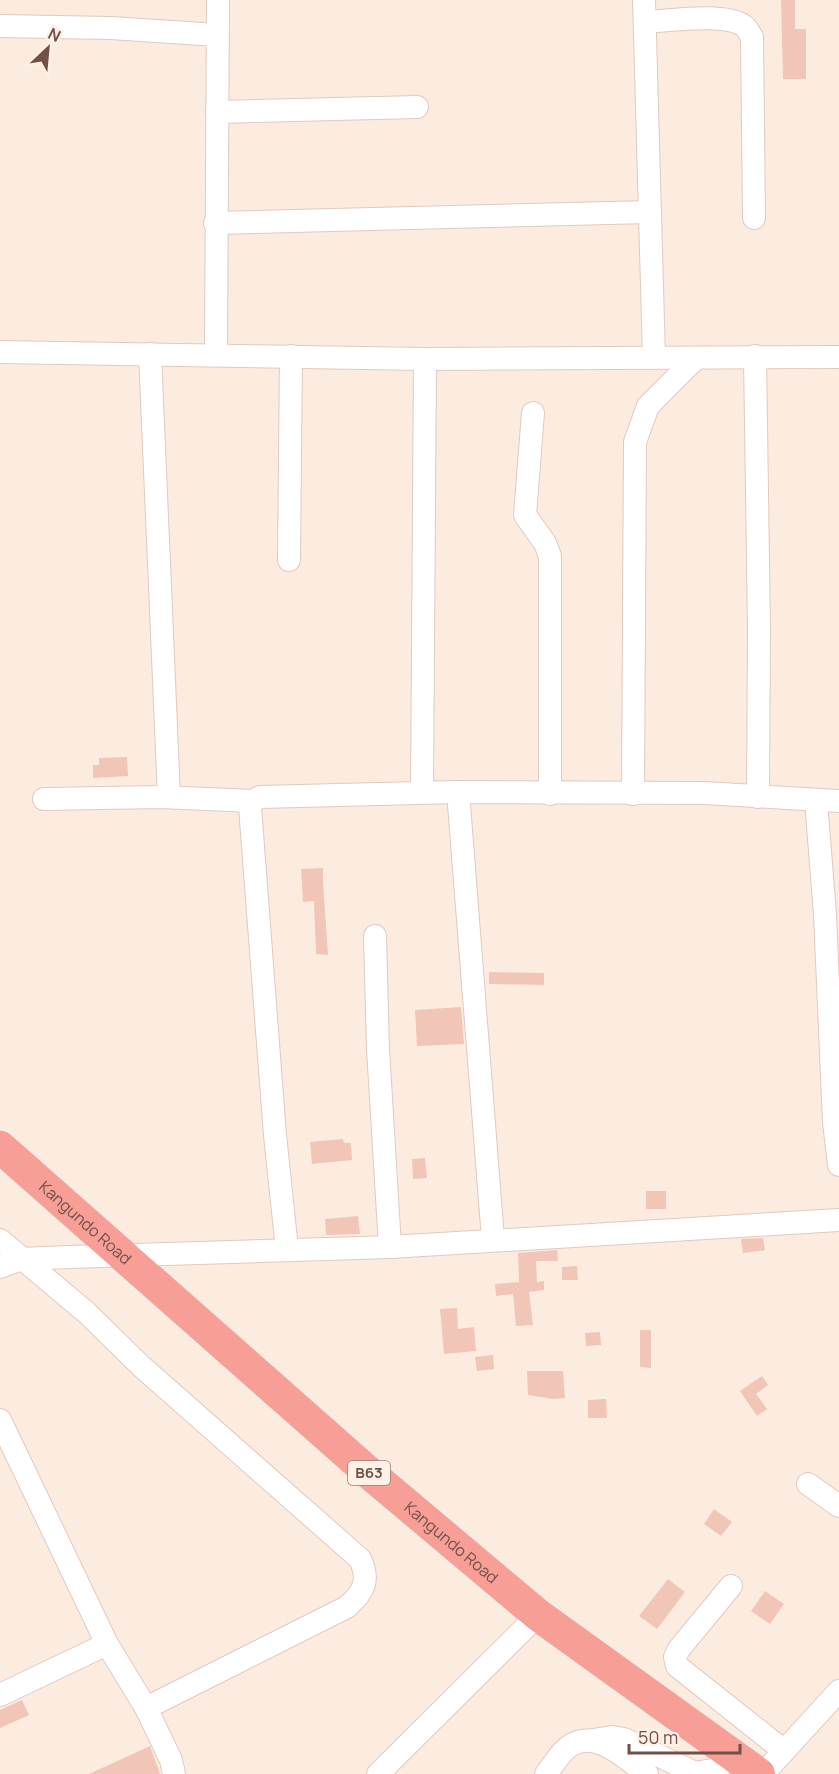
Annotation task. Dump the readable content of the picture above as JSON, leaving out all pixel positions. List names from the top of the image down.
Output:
{
  "streets": {
    "highway": ["Kangundo Road", "B63"]
  },
  "scale_bar": "50 m",
  "north": "top right"
}
